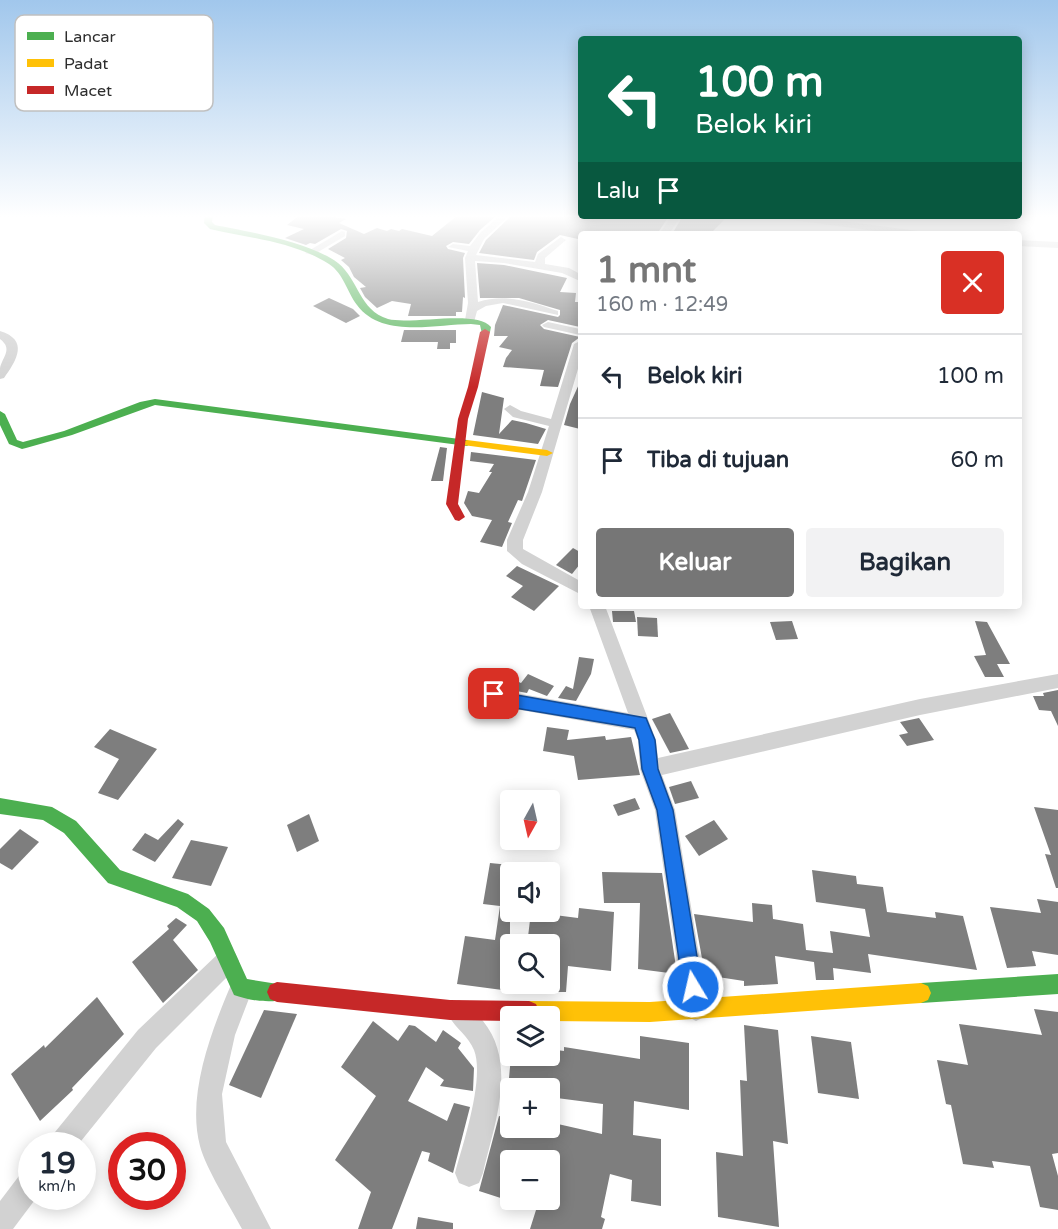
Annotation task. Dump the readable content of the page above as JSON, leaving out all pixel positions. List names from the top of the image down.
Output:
{
  "legend": ["Lancar", "Padat", "Macet"],
  "north": "bottom",
  "page": {
    "turn": ["100 m", "Belok kiri"],
    "then": "Lalu",
    "heading": ["1 mnt", "160 m · 12:49"],
    "list": [
      {
        "name": "Belok kiri",
        "value": "100 m"
      },
      {
        "name": "Tiba di tujuan",
        "value": "60 m"
      }
    ],
    "buttons": ["Keluar", "Bagikan"],
    "map_buttons": ["+", "−"],
    "speed": "19 km/h",
    "limit": "30"
  }
}
